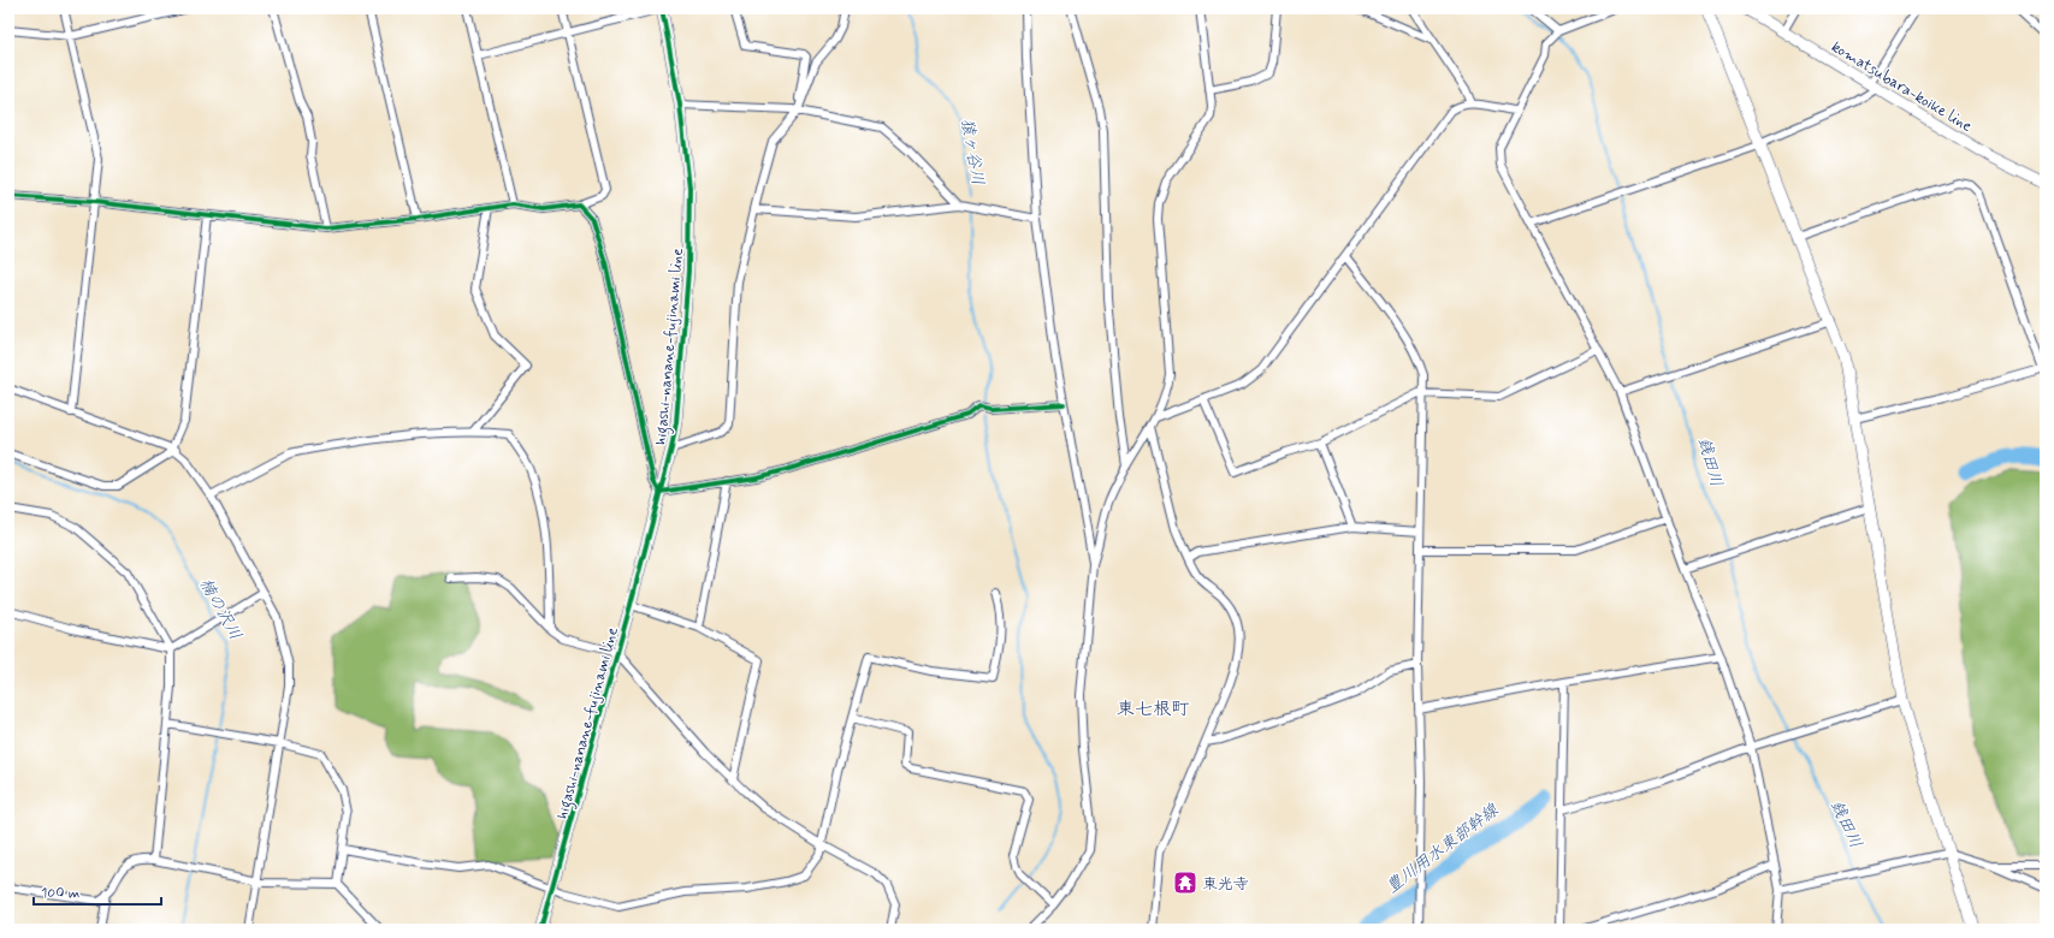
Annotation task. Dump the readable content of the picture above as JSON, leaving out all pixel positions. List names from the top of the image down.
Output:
{
  "streets": {
    "main road": ["komatsubara-koike line", "higashi-nanane-fujinami line"]
  },
  "districts": ["東七根町"],
  "water": [
    "猿ヶ谷川",
    "銭田川",
    "楠の沢川",
    "豊川用水東部幹線"
  ],
  "places": {
    "temple": ["東光寺"]
  },
  "scale_bar": "100 m"
}
